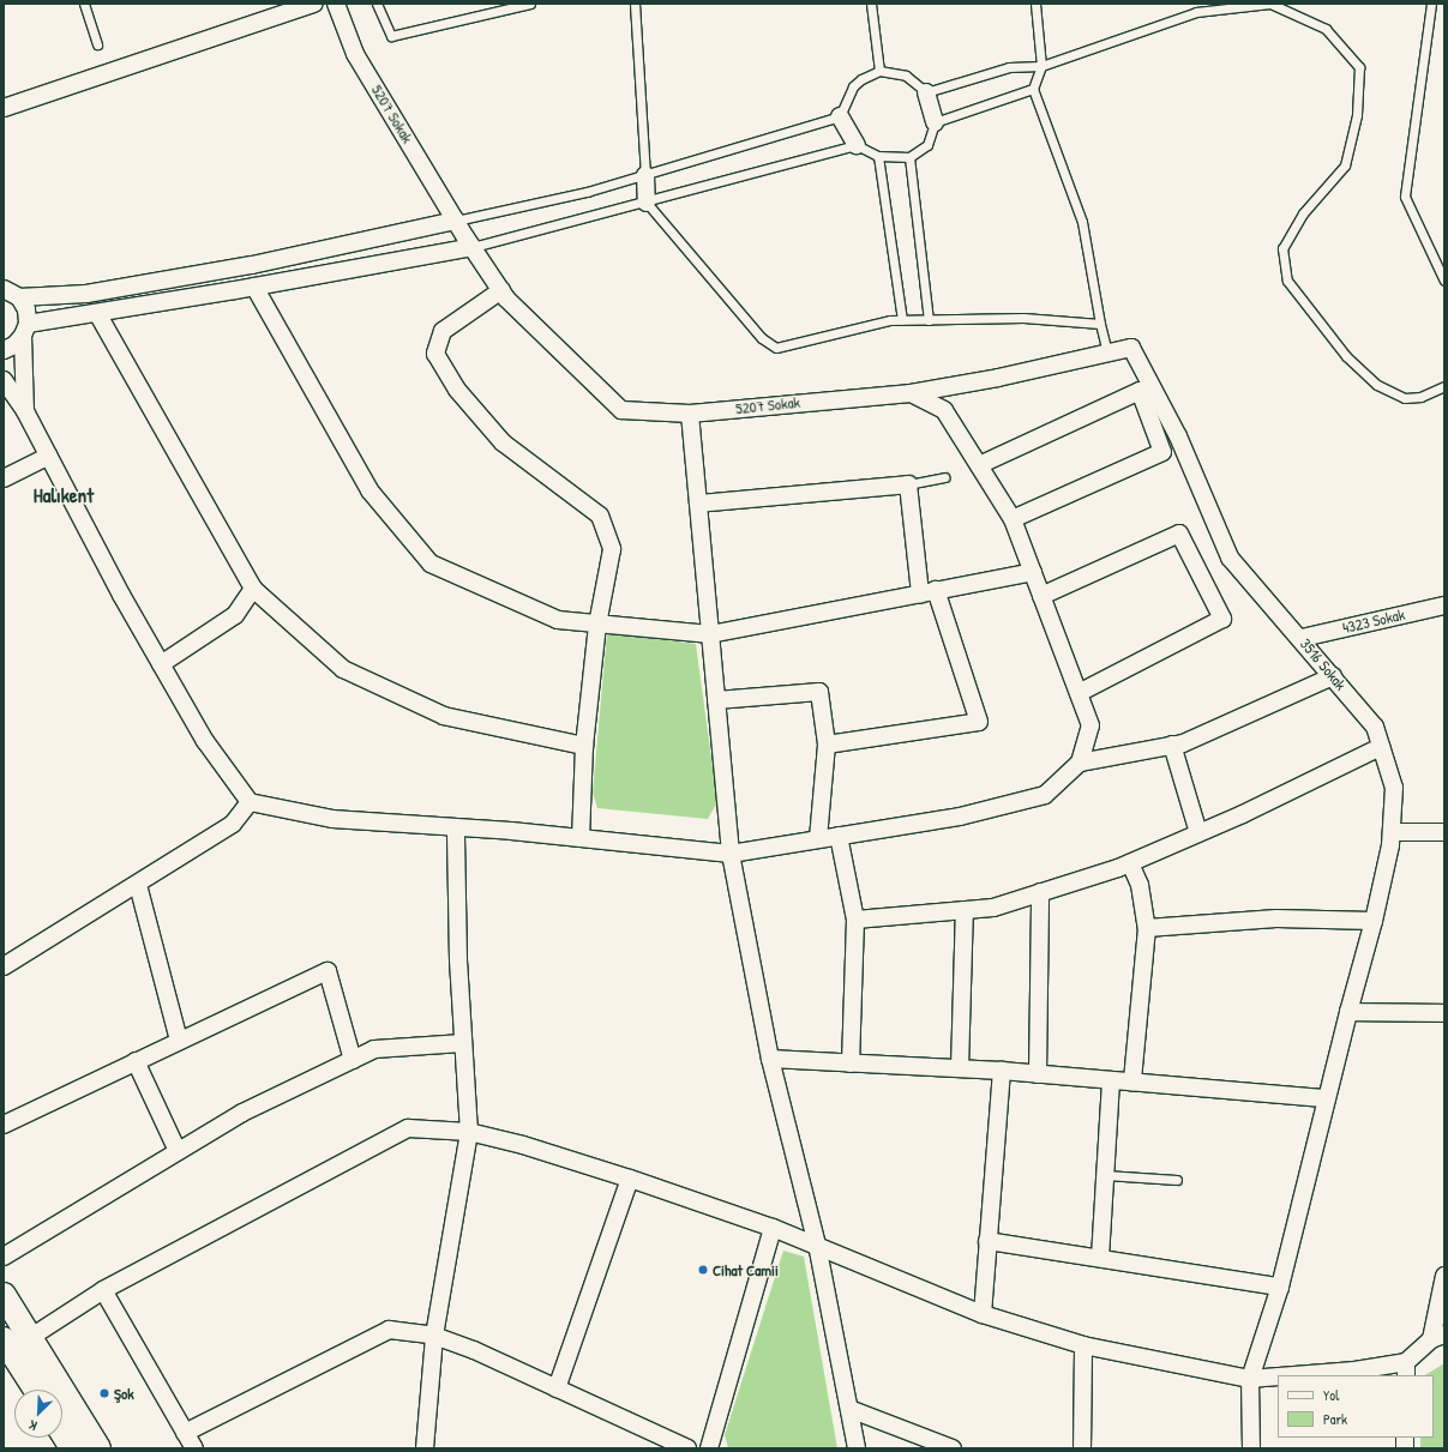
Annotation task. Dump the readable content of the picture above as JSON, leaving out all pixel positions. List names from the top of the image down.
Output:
{
  "streets": {
    "street": ["5207 Sokak", "4323 Sokak", "3516 Sokak"]
  },
  "crossings": [
    ["5207 Sokak", "3516 Sokak"],
    ["4323 Sokak", "3516 Sokak"]
  ],
  "districts": ["Halıkent"],
  "places": ["Cihat Camii", "Şok"],
  "legend": ["Yol", "Park"],
  "north": "bottom left"
}
